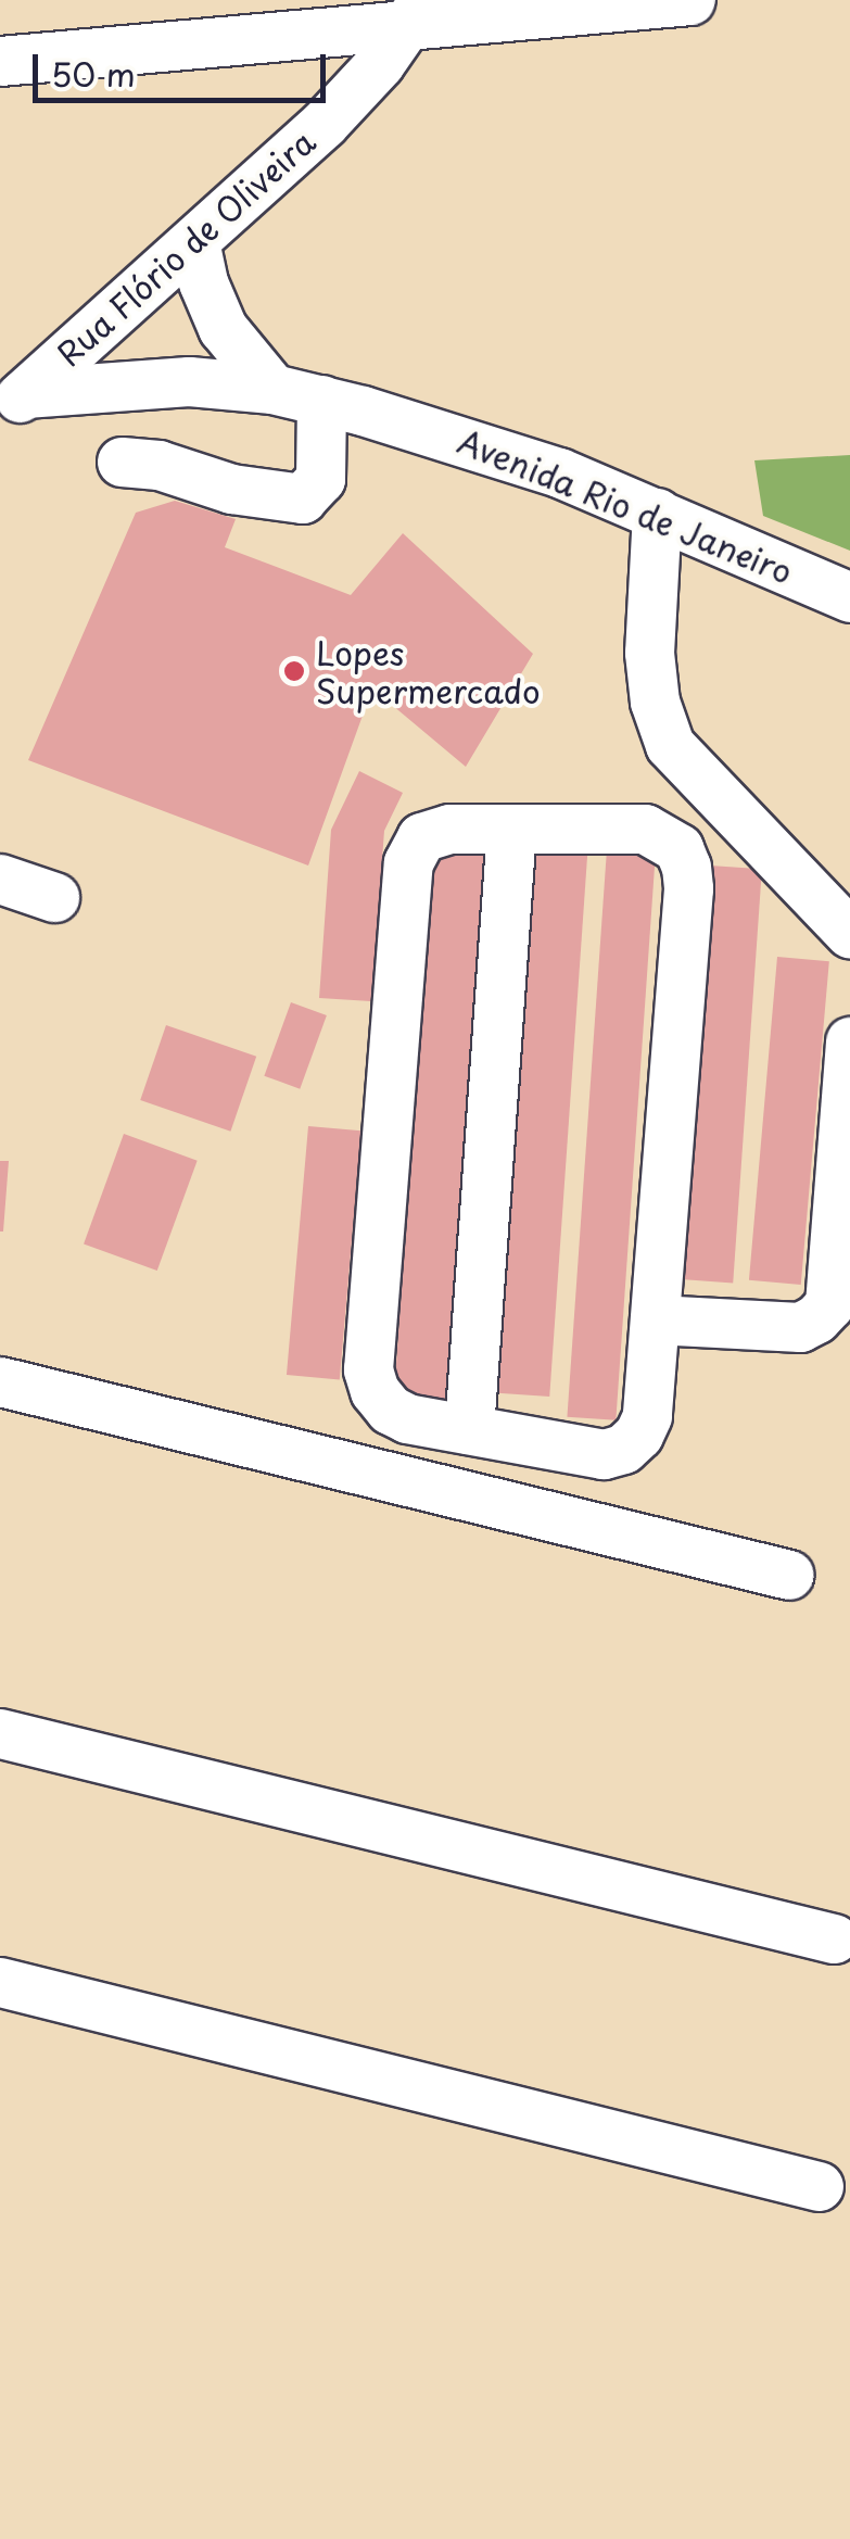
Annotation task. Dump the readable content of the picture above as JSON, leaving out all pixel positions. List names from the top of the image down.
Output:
{
  "streets": {
    "street": ["Rua Flório de Oliveira", "Avenida Rio de Janeiro"]
  },
  "crossings": [
    ["Rua Flório de Oliveira", "Avenida Rio de Janeiro"]
  ],
  "places": ["Lopes Supermercado"],
  "scale_bar": "50 m"
}
